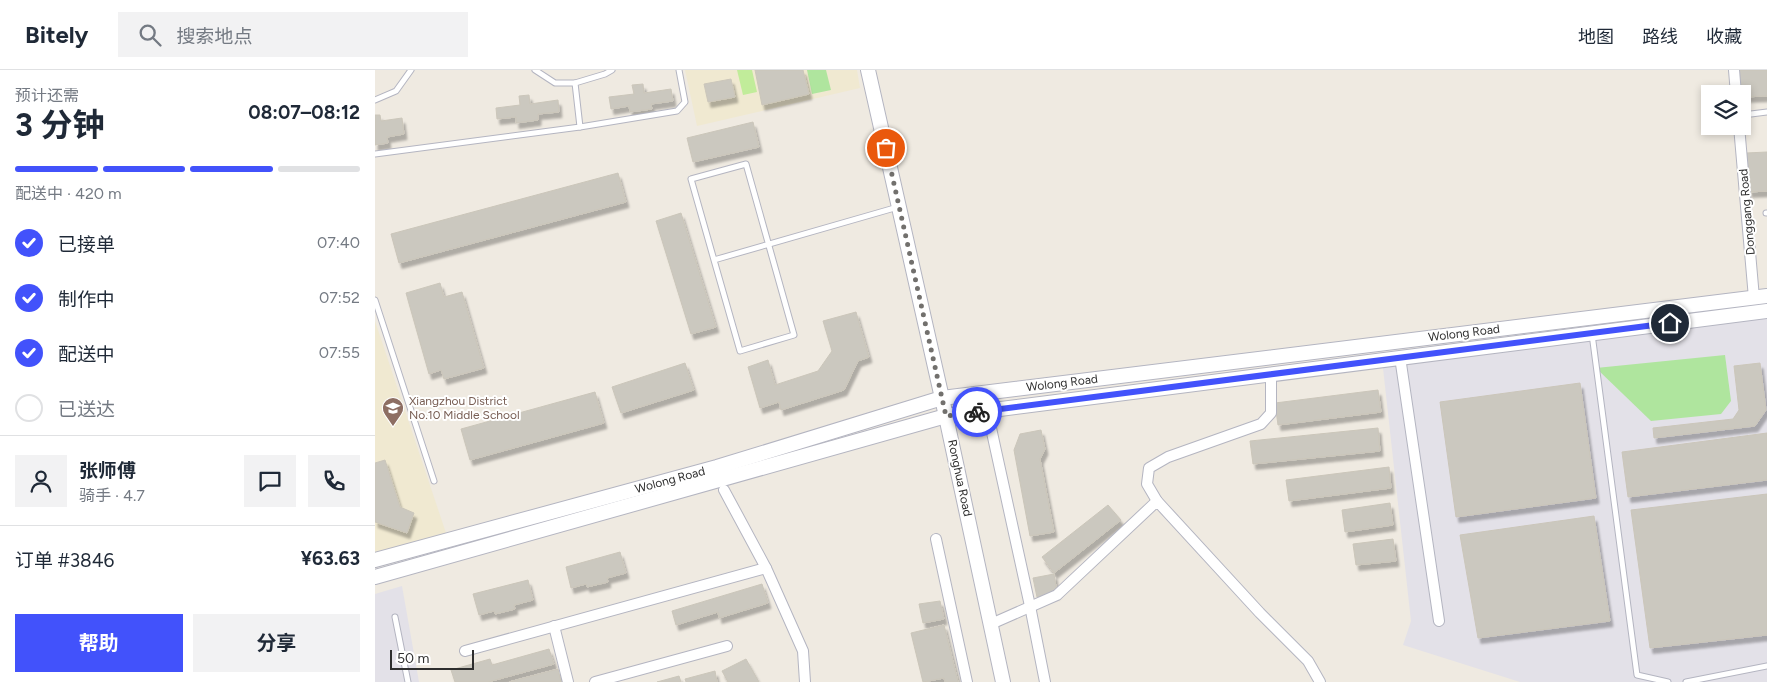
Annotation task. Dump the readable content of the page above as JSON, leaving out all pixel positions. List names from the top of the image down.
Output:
{
  "streets": {
    "main road": ["Wolong Road", "Ronghua Road"],
    "street": ["Donggang Road"]
  },
  "crossings": [
    ["Donggang Road", "Wolong Road"],
    ["Wolong Road", "Ronghua Road"]
  ],
  "places": {
    "school or university": ["Xiangzhou District No.10 Middle School"]
  },
  "scale_bar": "50 m",
  "page": {
    "header": "Bitely",
    "search": "搜索地点",
    "nav": ["地图", "路线", "收藏"],
    "heading": ["3 分钟", "预计还需", "08:07–08:12"],
    "panel": [
      "张师傅",
      "骑手 · 4.7",
      "订单 #3846",
      "¥63.63"
    ],
    "bar": "配送中 · 420 m",
    "list": [
      ["已接单", "07:40"],
      ["制作中", "07:52"],
      ["配送中", "07:55"],
      "已送达"
    ],
    "buttons": ["帮助", "分享"],
    "scale": "50 m"
  }
}
